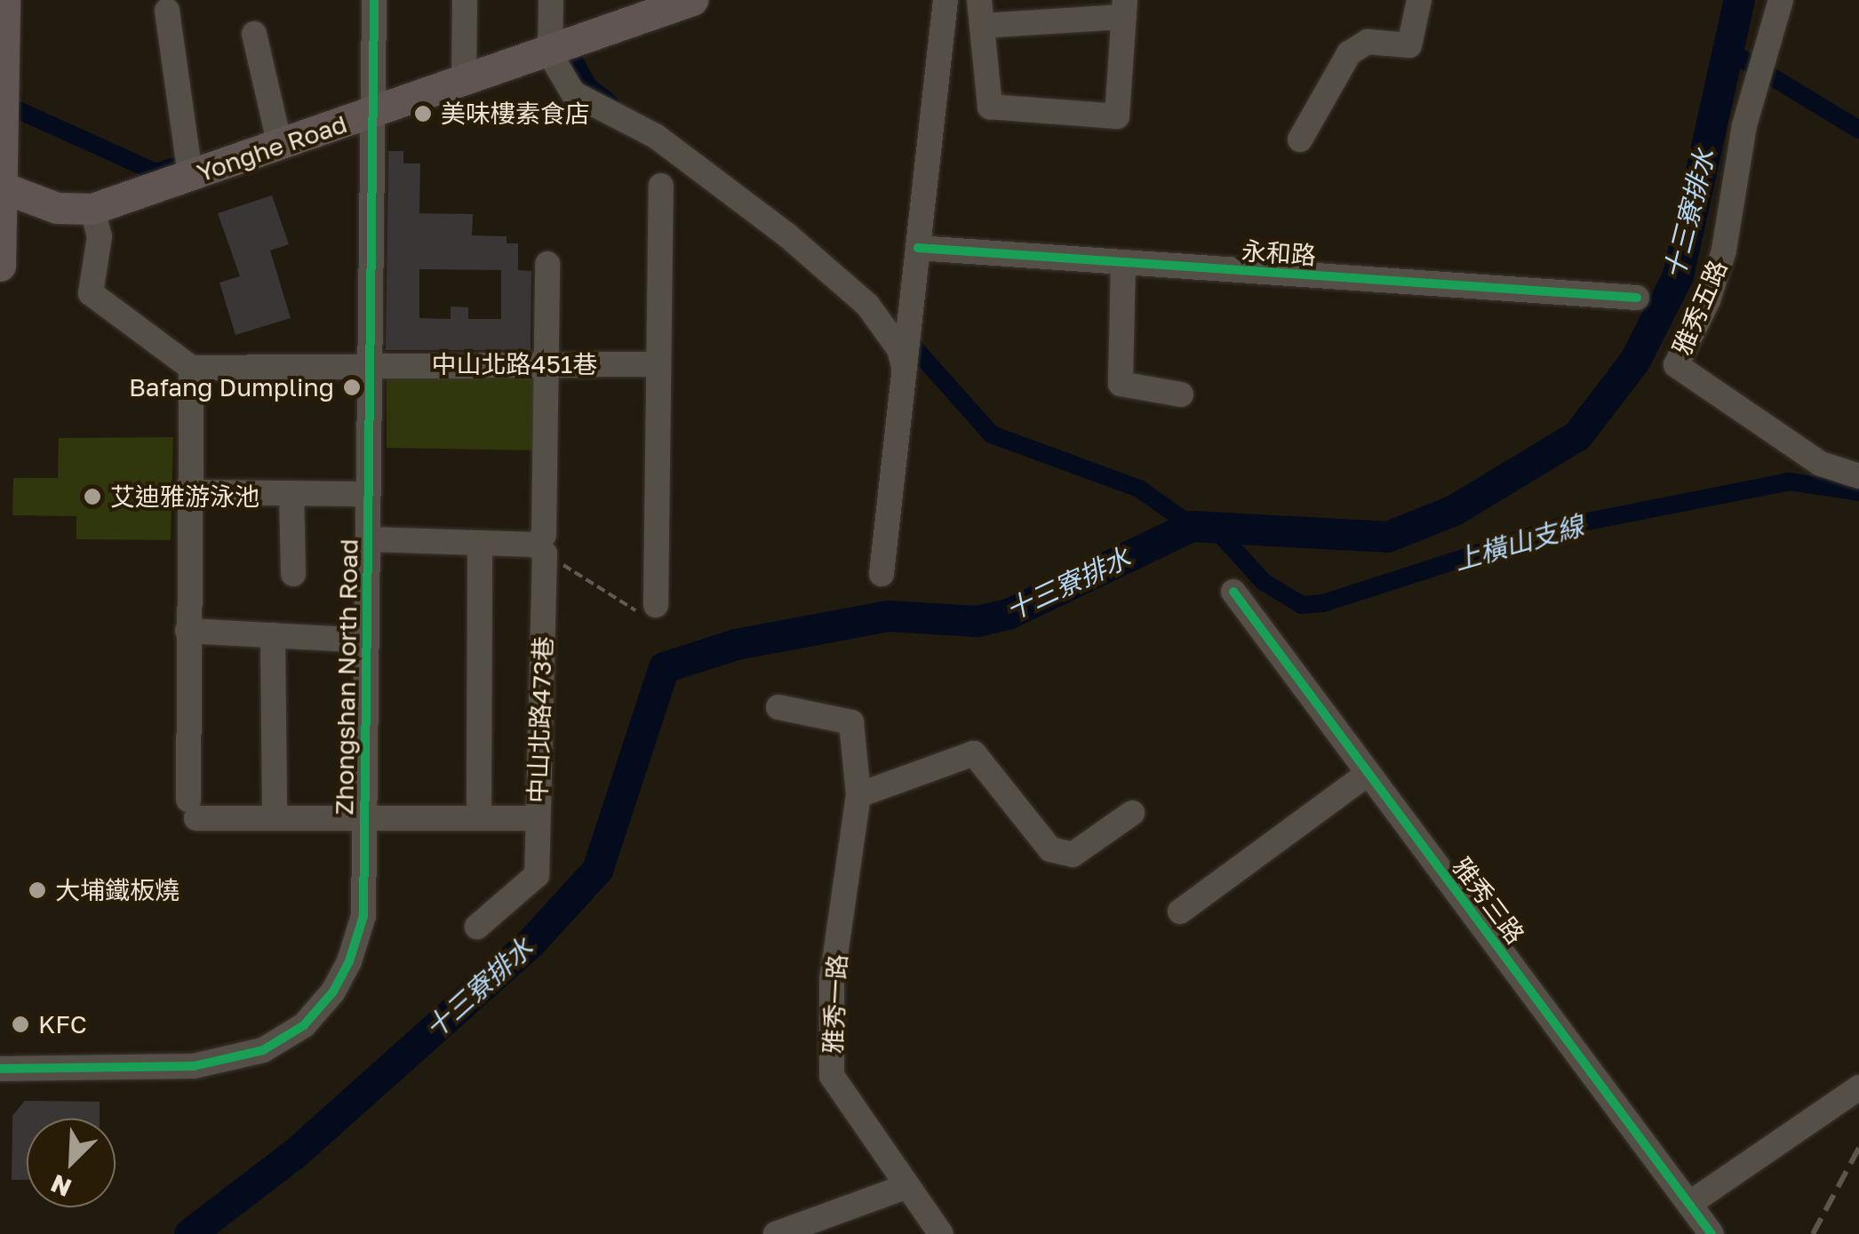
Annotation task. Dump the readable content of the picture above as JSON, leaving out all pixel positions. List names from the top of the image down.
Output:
{
  "streets": {
    "main road": ["Yonghe Road"],
    "street": [
      "永和路",
      "雅秀五路",
      "中山北路451巷",
      "Zhongshan North Road",
      "中山北路473巷",
      "雅秀三路",
      "雅秀一路"
    ]
  },
  "crossings": [
    ["Yonghe Road", "Zhongshan North Road"],
    ["中山北路451巷", "Zhongshan North Road"],
    ["中山北路451巷", "中山北路473巷"]
  ],
  "water": ["十三寮排水", "上橫山支線"],
  "places": [
    "美味樓素食店",
    "Bafang Dumpling",
    "艾迪雅游泳池",
    "大埔鐵板燒",
    "KFC"
  ],
  "north": "bottom left"
}
